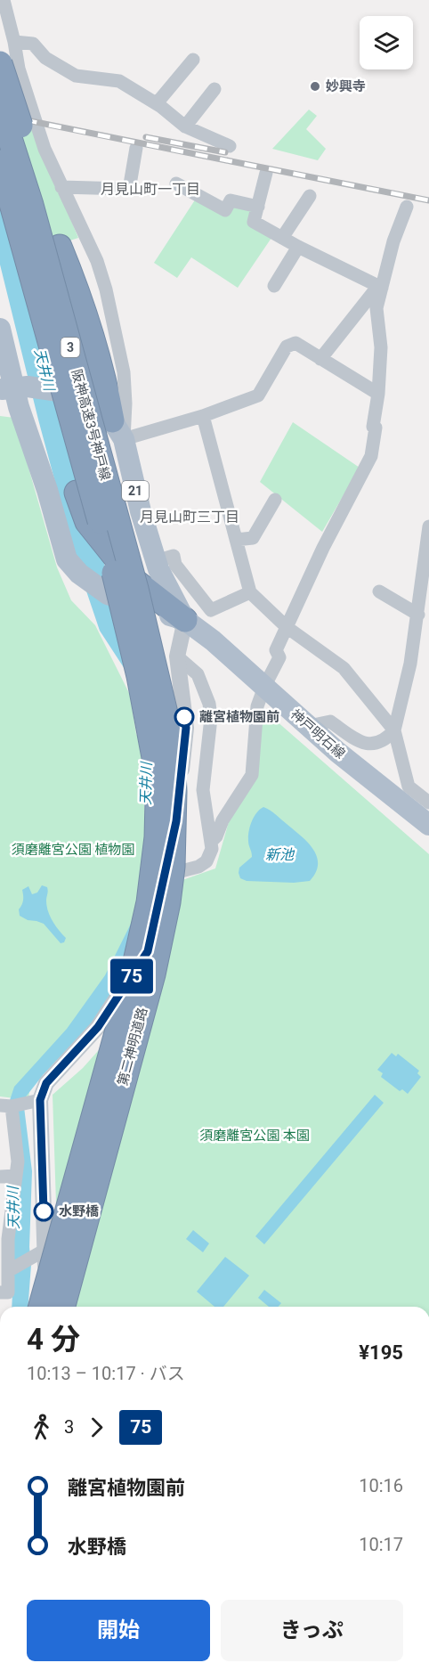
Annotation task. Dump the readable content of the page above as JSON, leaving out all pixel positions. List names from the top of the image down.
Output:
{
  "streets": {
    "highway": ["3", "阪神高速3号神戸線", "第二神明道路"],
    "main road": ["21", "神戸明石線"]
  },
  "crossings": [
    ["阪神高速3号神戸線", "神戸明石線"],
    ["阪神高速3号神戸線", "第二神明道路"],
    ["神戸明石線", "第二神明道路"]
  ],
  "districts": ["月見山町一丁目", "月見山町三丁目"],
  "water": ["天井川", "新池"],
  "parks": ["須磨離宮公園 植物園", "須磨離宮公園 本園"],
  "places": ["妙興寺", "離宮植物園前", "水野橋"],
  "lines": ["bus line 75"],
  "page": {
    "on_map": "75",
    "heading": ["4 分", "10:13 – 10:17 · バス", "¥195"],
    "legs": ["3", "75"],
    "list": [
      {
        "name": "離宮植物園前",
        "value": "10:16"
      },
      {
        "name": "水野橋",
        "value": "10:17"
      }
    ],
    "buttons": ["開始", "きっぷ"]
  }
}
